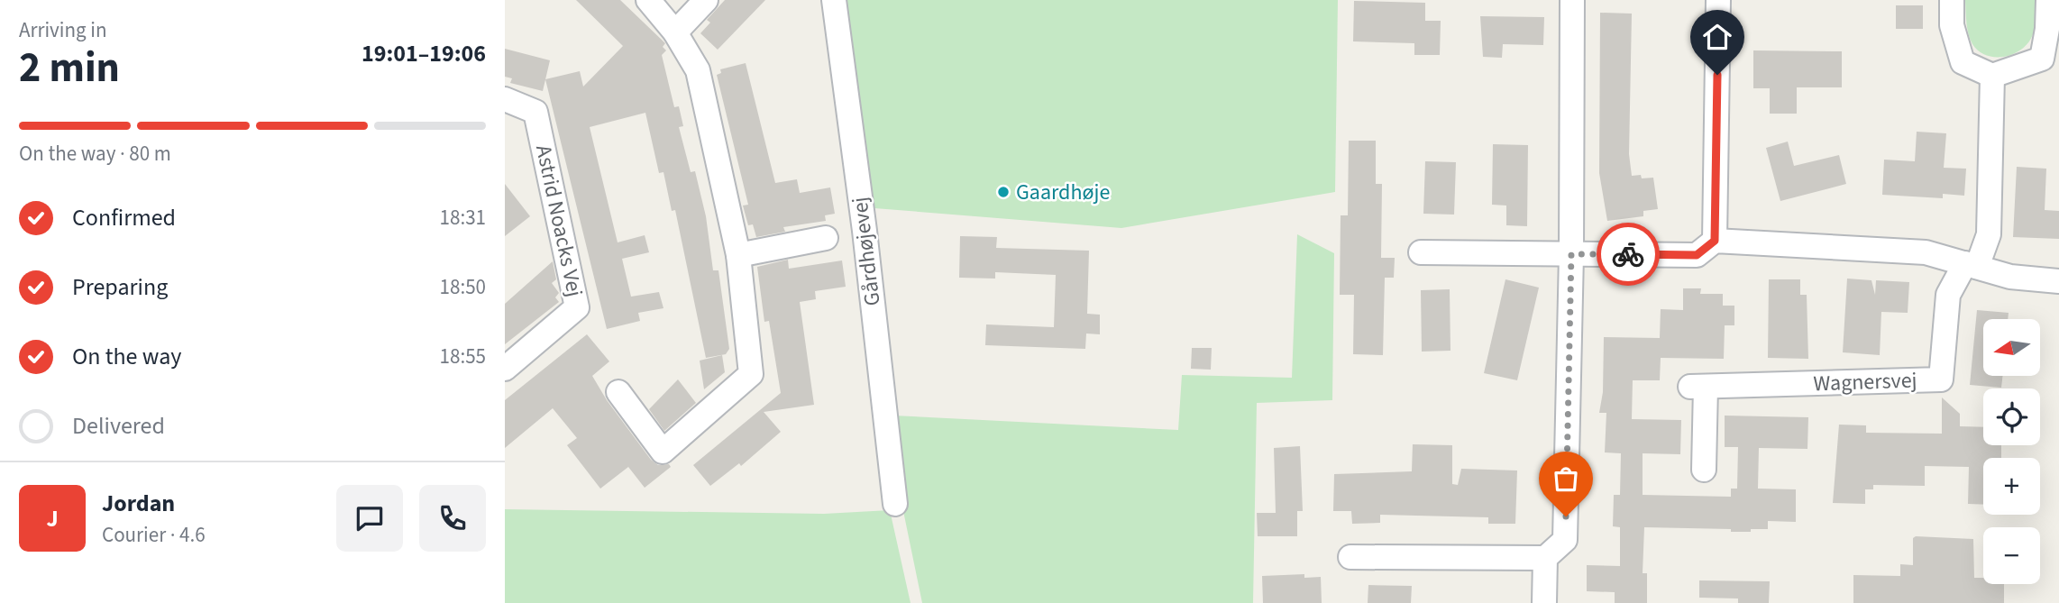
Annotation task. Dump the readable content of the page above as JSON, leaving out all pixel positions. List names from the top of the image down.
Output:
{
  "streets": {
    "street": ["Astrid Noacks Vej", "Gårdhøjevej", "Wagnersvej"]
  },
  "places": ["Gaardhøje"],
  "north": "left",
  "page": {
    "heading": ["2 min", "Arriving in", "19:01–19:06"],
    "panel": ["Jordan", "Courier · 4.6"],
    "bar": "On the way · 80 m",
    "list": [
      ["Confirmed", "18:31"],
      ["Preparing", "18:50"],
      ["On the way", "18:55"],
      "Delivered"
    ],
    "map_buttons": ["+", "−"],
    "round": "J"
  }
}
